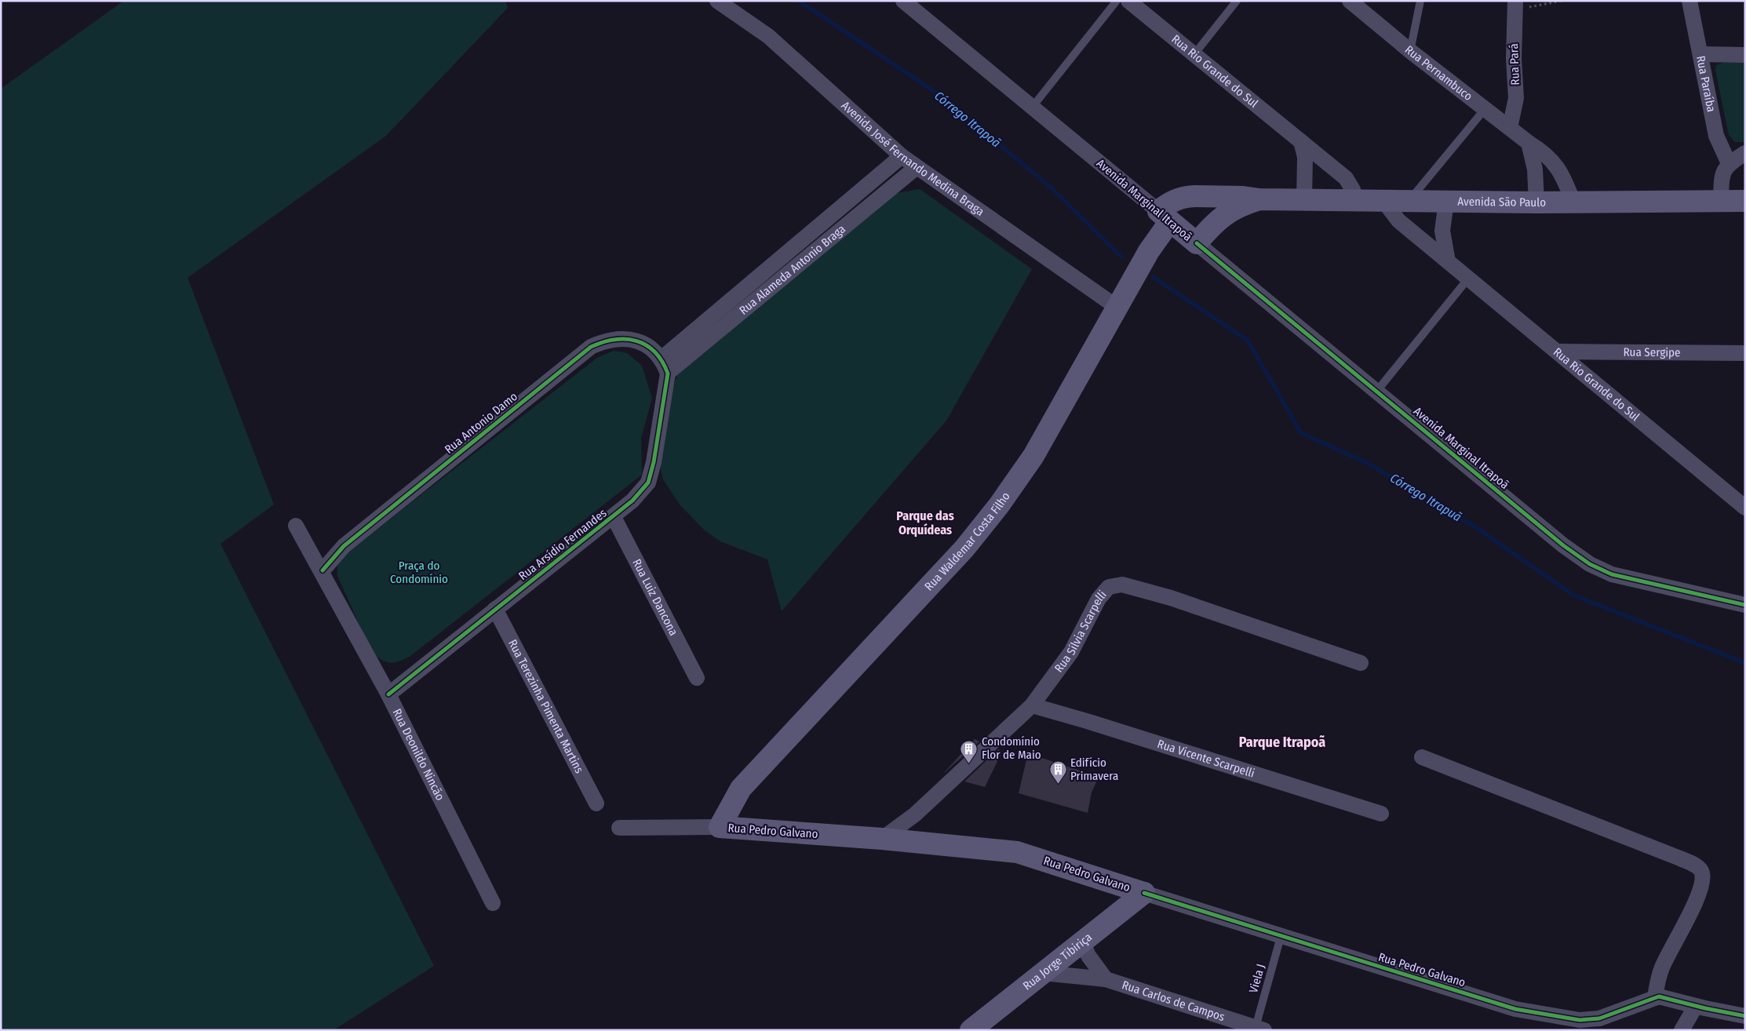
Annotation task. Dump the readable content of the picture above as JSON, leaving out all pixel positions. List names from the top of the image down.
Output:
{
  "streets": {
    "main road": [
      "Avenida Marginal Itrapoã",
      "Avenida São Paulo",
      "Rua Waldemar Costa Filho",
      "Rua Pedro Galvano",
      "Rua Jorge Tibiriça"
    ],
    "street": [
      "Rua Pará",
      "Rua Rio Grande do Sul",
      "Rua Pernambuco",
      "Rua Paraíba",
      "Avenida José Fernando Medina Braga",
      "Rua Alameda Antonio Braga",
      "Rua Sergipe",
      "Rua Antonio Damo",
      "Rua Arsídio Fernandes",
      "Rua Luiz Dancona",
      "Rua Sílvia Scarpelli",
      "Rua Terezinha Pimenta Martins",
      "Rua Deonildo Nincão",
      "Rua Vicente Scarpelli",
      "Rua Carlos de Campos"
    ],
    "lane": ["Viela J"]
  },
  "crossings": [
    ["Rua Pará", "Rua Pernambuco"],
    ["Rua Rio Grande do Sul", "Avenida São Paulo"],
    ["Rua Rio Grande do Sul", "Rua Sergipe"],
    ["Rua Pernambuco", "Avenida São Paulo"],
    ["Avenida José Fernando Medina Braga", "Rua Alameda Antonio Braga"],
    ["Avenida José Fernando Medina Braga", "Rua Waldemar Costa Filho"],
    ["Avenida Marginal Itrapoã", "Avenida São Paulo"],
    ["Avenida Marginal Itrapoã", "Rua Waldemar Costa Filho"],
    ["Avenida São Paulo", "Rua Waldemar Costa Filho"],
    ["Rua Alameda Antonio Braga", "Rua Antonio Damo"],
    ["Rua Alameda Antonio Braga", "Rua Arsídio Fernandes"],
    ["Rua Antonio Damo", "Rua Arsídio Fernandes"],
    ["Rua Antonio Damo", "Rua Deonildo Nincão"],
    ["Rua Waldemar Costa Filho", "Rua Pedro Galvano"],
    ["Rua Arsídio Fernandes", "Rua Luiz Dancona"],
    ["Rua Arsídio Fernandes", "Rua Terezinha Pimenta Martins"],
    ["Rua Arsídio Fernandes", "Rua Deonildo Nincão"],
    ["Rua Sílvia Scarpelli", "Rua Vicente Scarpelli"],
    ["Rua Sílvia Scarpelli", "Rua Pedro Galvano"],
    ["Rua Pedro Galvano", "Rua Jorge Tibiriça"],
    ["Rua Pedro Galvano", "Viela J"],
    ["Rua Jorge Tibiriça", "Rua Carlos de Campos"],
    ["Viela J", "Rua Carlos de Campos"]
  ],
  "districts": ["Parque das Orquídeas", "Parque Itrapoã"],
  "water": ["Córrego Itrapoã", "Córrego Itrapuã"],
  "parks": ["Praça do Condomínio"],
  "places": {
    "building": ["Condomínio Flor de Maio", "Edifício Primavera"]
  }
}
